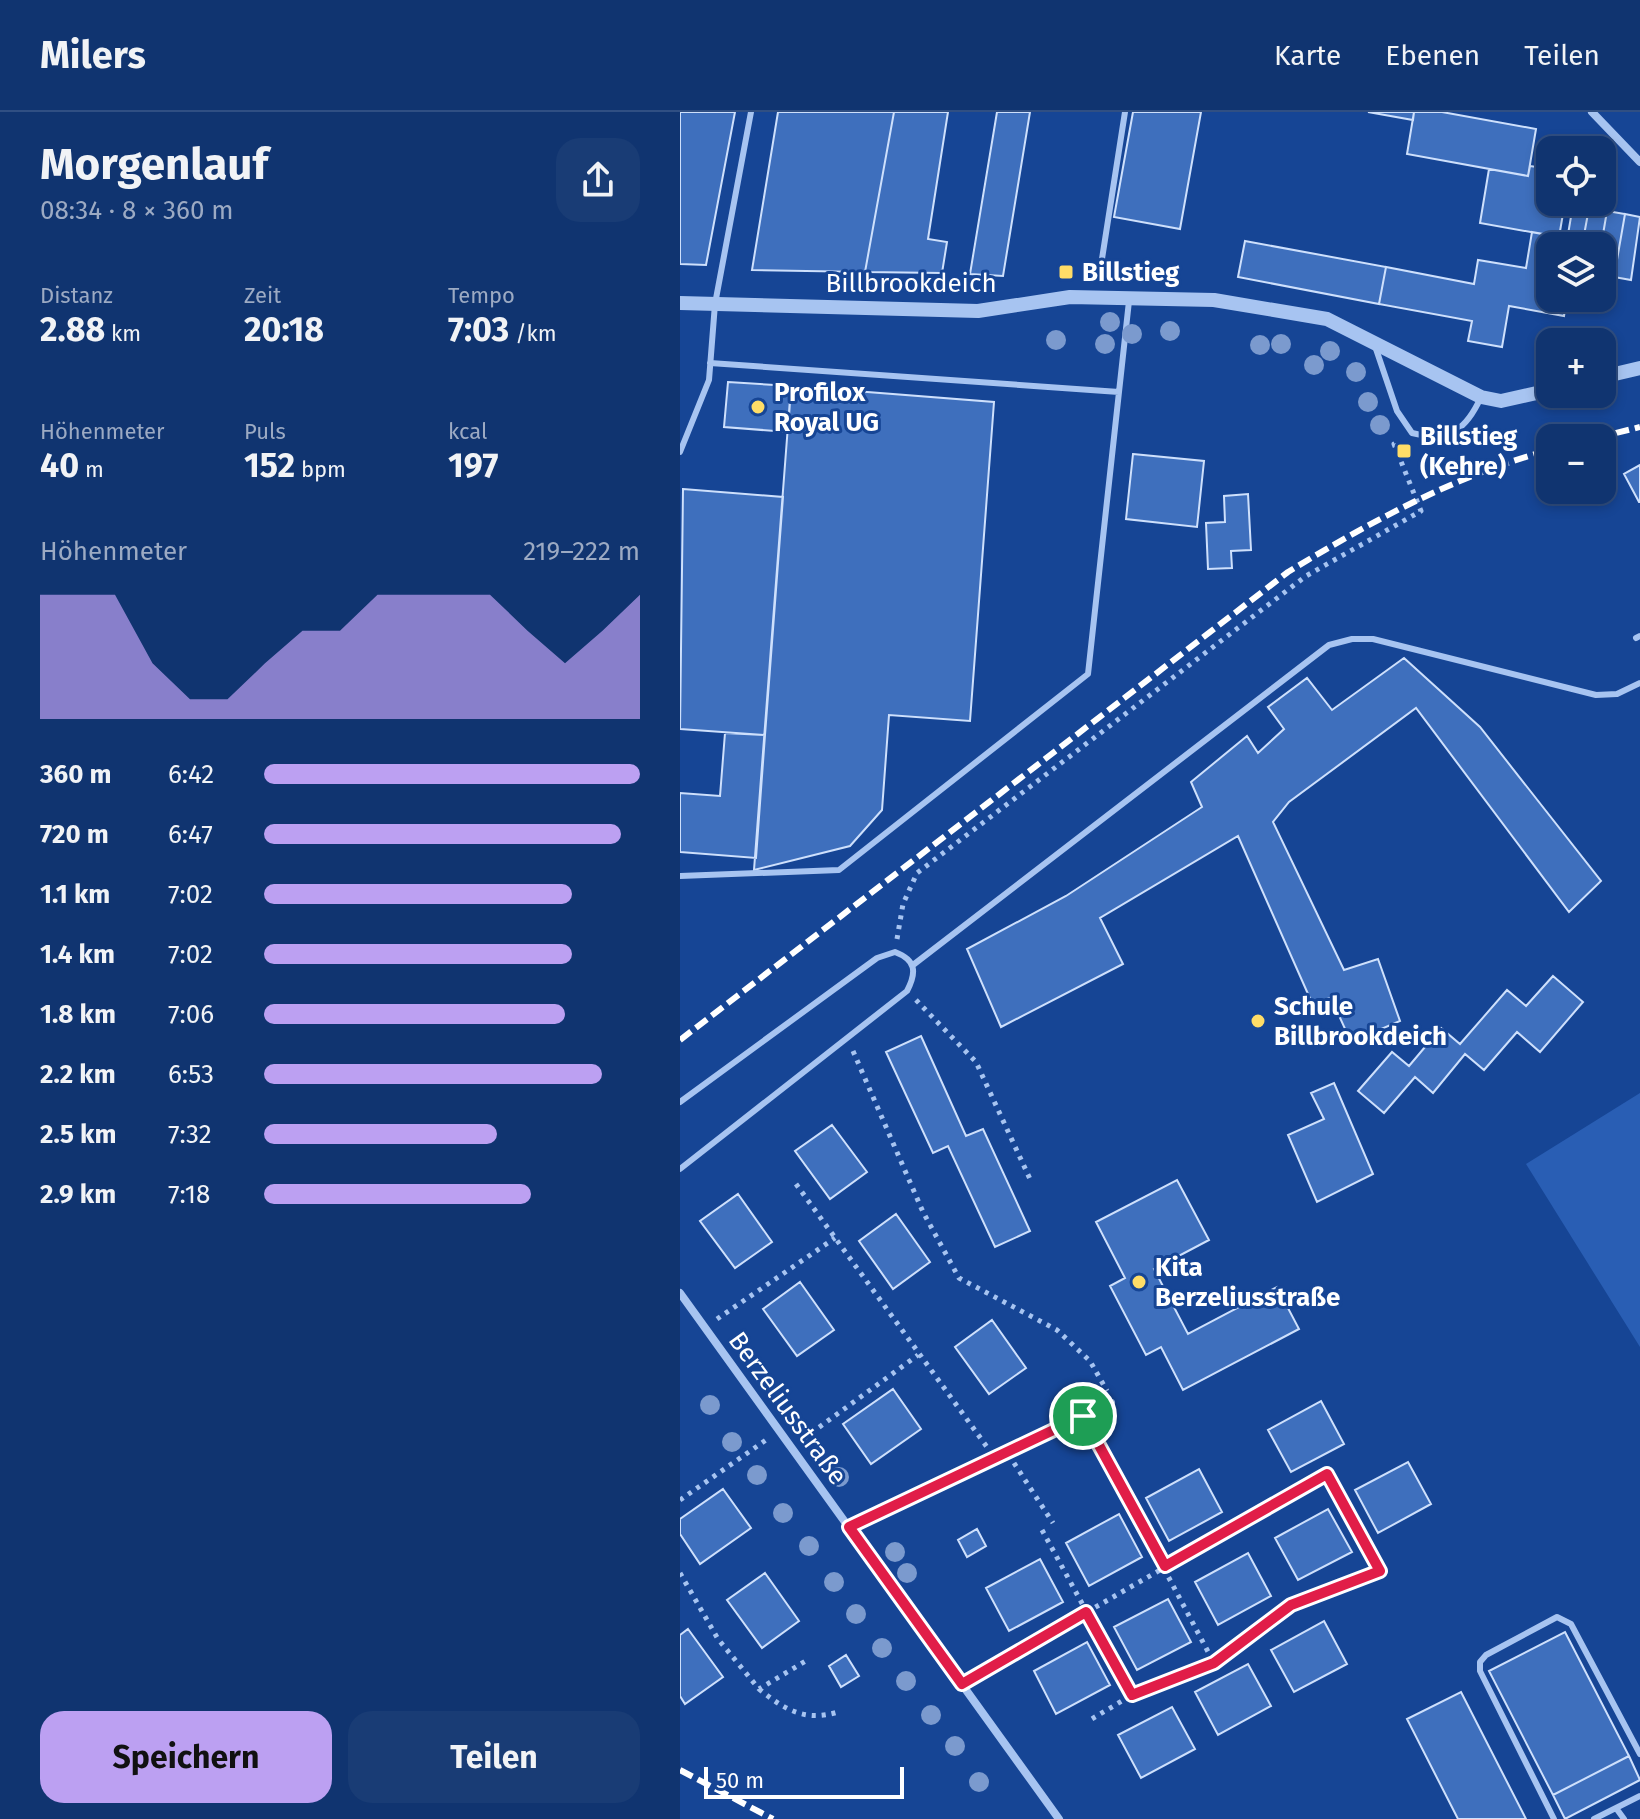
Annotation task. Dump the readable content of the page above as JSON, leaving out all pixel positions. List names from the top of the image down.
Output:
{
  "streets": {
    "street": ["Billbrookdeich", "Berzeliusstraße"]
  },
  "places": {
    "transit": ["Billstieg", "Billstieg (Kehre)"],
    "other": ["Profilox Royal UG", "Schule Billbrookdeich", "Kita Berzeliusstraße"]
  },
  "scale_bar": "50 m",
  "page": {
    "header": "Milers",
    "nav": ["Karte", "Ebenen", "Teilen"],
    "heading": ["Morgenlauf", "08:34 · 8 × 360 m"],
    "map_buttons": ["+", "−"],
    "stats": [
      ["Distanz", "2.88 km"],
      ["Zeit", "20:18"],
      ["Tempo", "7:03 /km"],
      ["Höhenmeter", "40 m"],
      ["Puls", "152 bpm"],
      ["kcal", "197"]
    ],
    "chart": ["Höhenmeter", "219–222 m"],
    "list": [
      {
        "name": "360 m",
        "note": "6:42"
      },
      {
        "name": "720 m",
        "note": "6:47"
      },
      {
        "name": "1.1 km",
        "note": "7:02"
      },
      {
        "name": "1.4 km",
        "note": "7:02"
      },
      {
        "name": "1.8 km",
        "note": "7:06"
      },
      {
        "name": "2.2 km",
        "note": "6:53"
      },
      {
        "name": "2.5 km",
        "note": "7:32"
      },
      {
        "name": "2.9 km",
        "note": "7:18"
      }
    ],
    "buttons": ["Speichern", "Teilen"],
    "scale": "50 m"
  }
}
